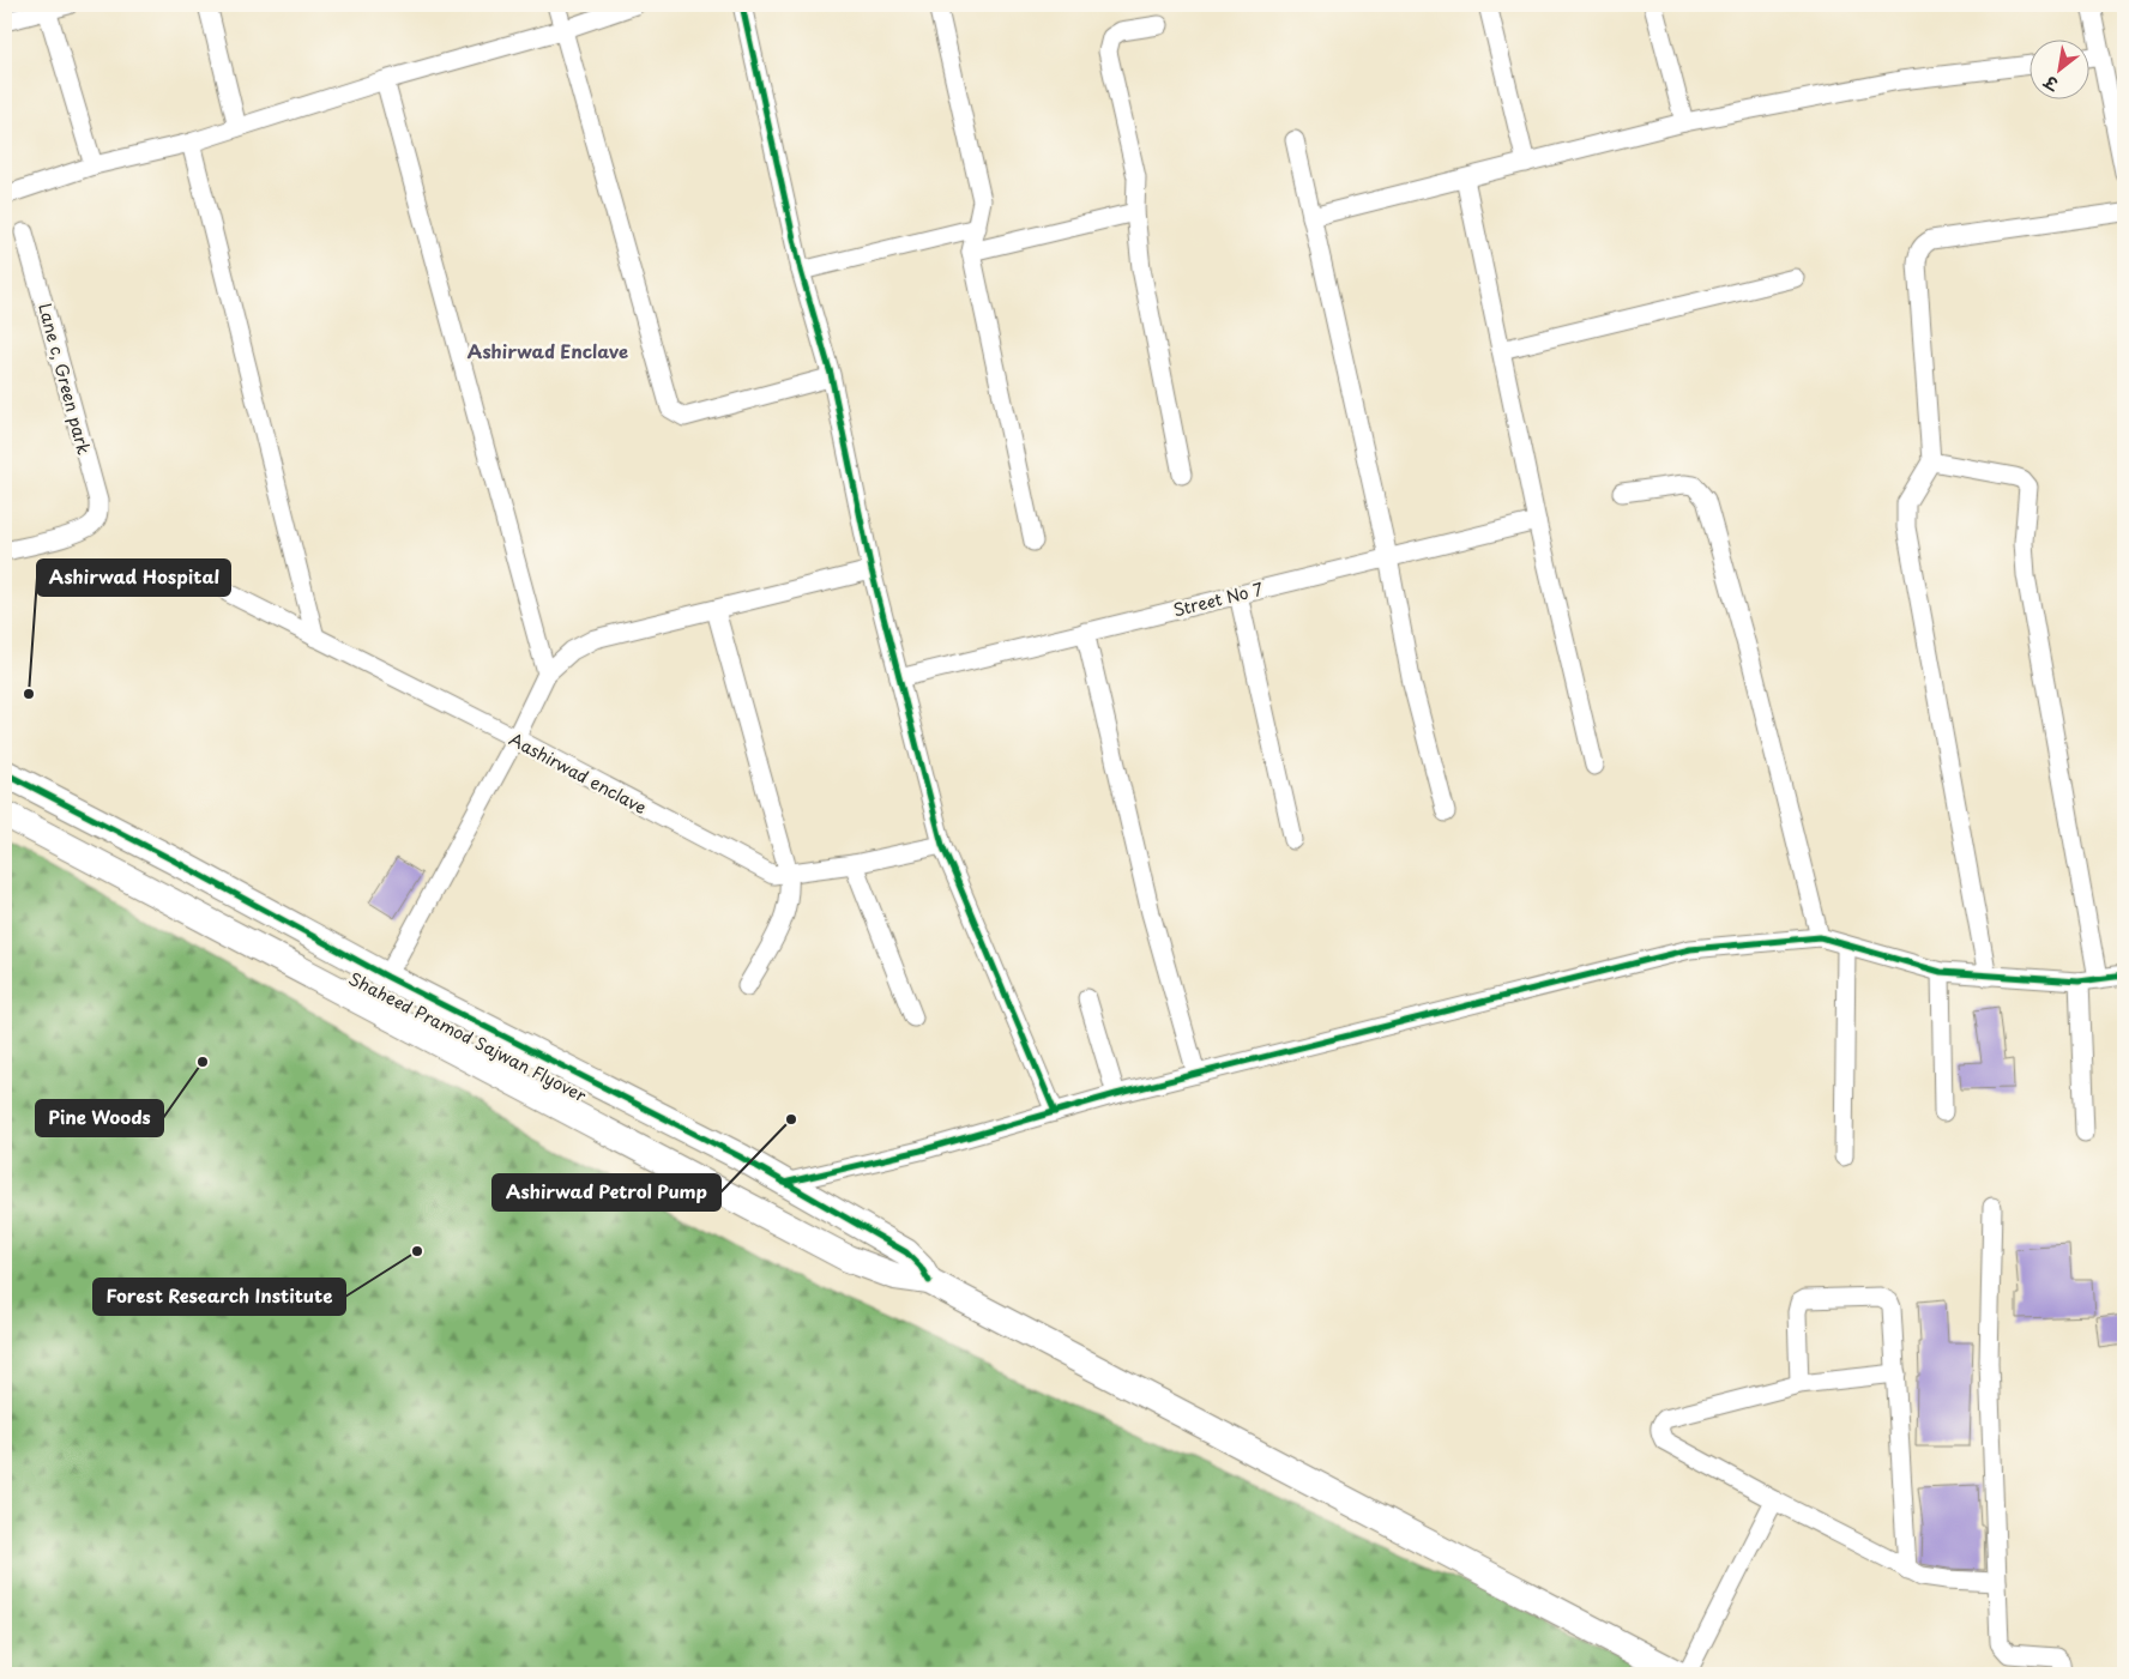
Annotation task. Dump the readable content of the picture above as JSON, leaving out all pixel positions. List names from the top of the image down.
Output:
{
  "streets": {
    "street": [
      "Lane c, Green park",
      "Street No 7",
      "Aashirwad enclave",
      "Shaheed Pramod Sajwan Flyover"
    ]
  },
  "districts": ["Ashirwad Enclave"],
  "places": [
    "Ashirwad Hospital",
    "Pine Woods",
    "Ashirwad Petrol Pump",
    "Forest Research Institute"
  ],
  "north": "bottom left"
}
